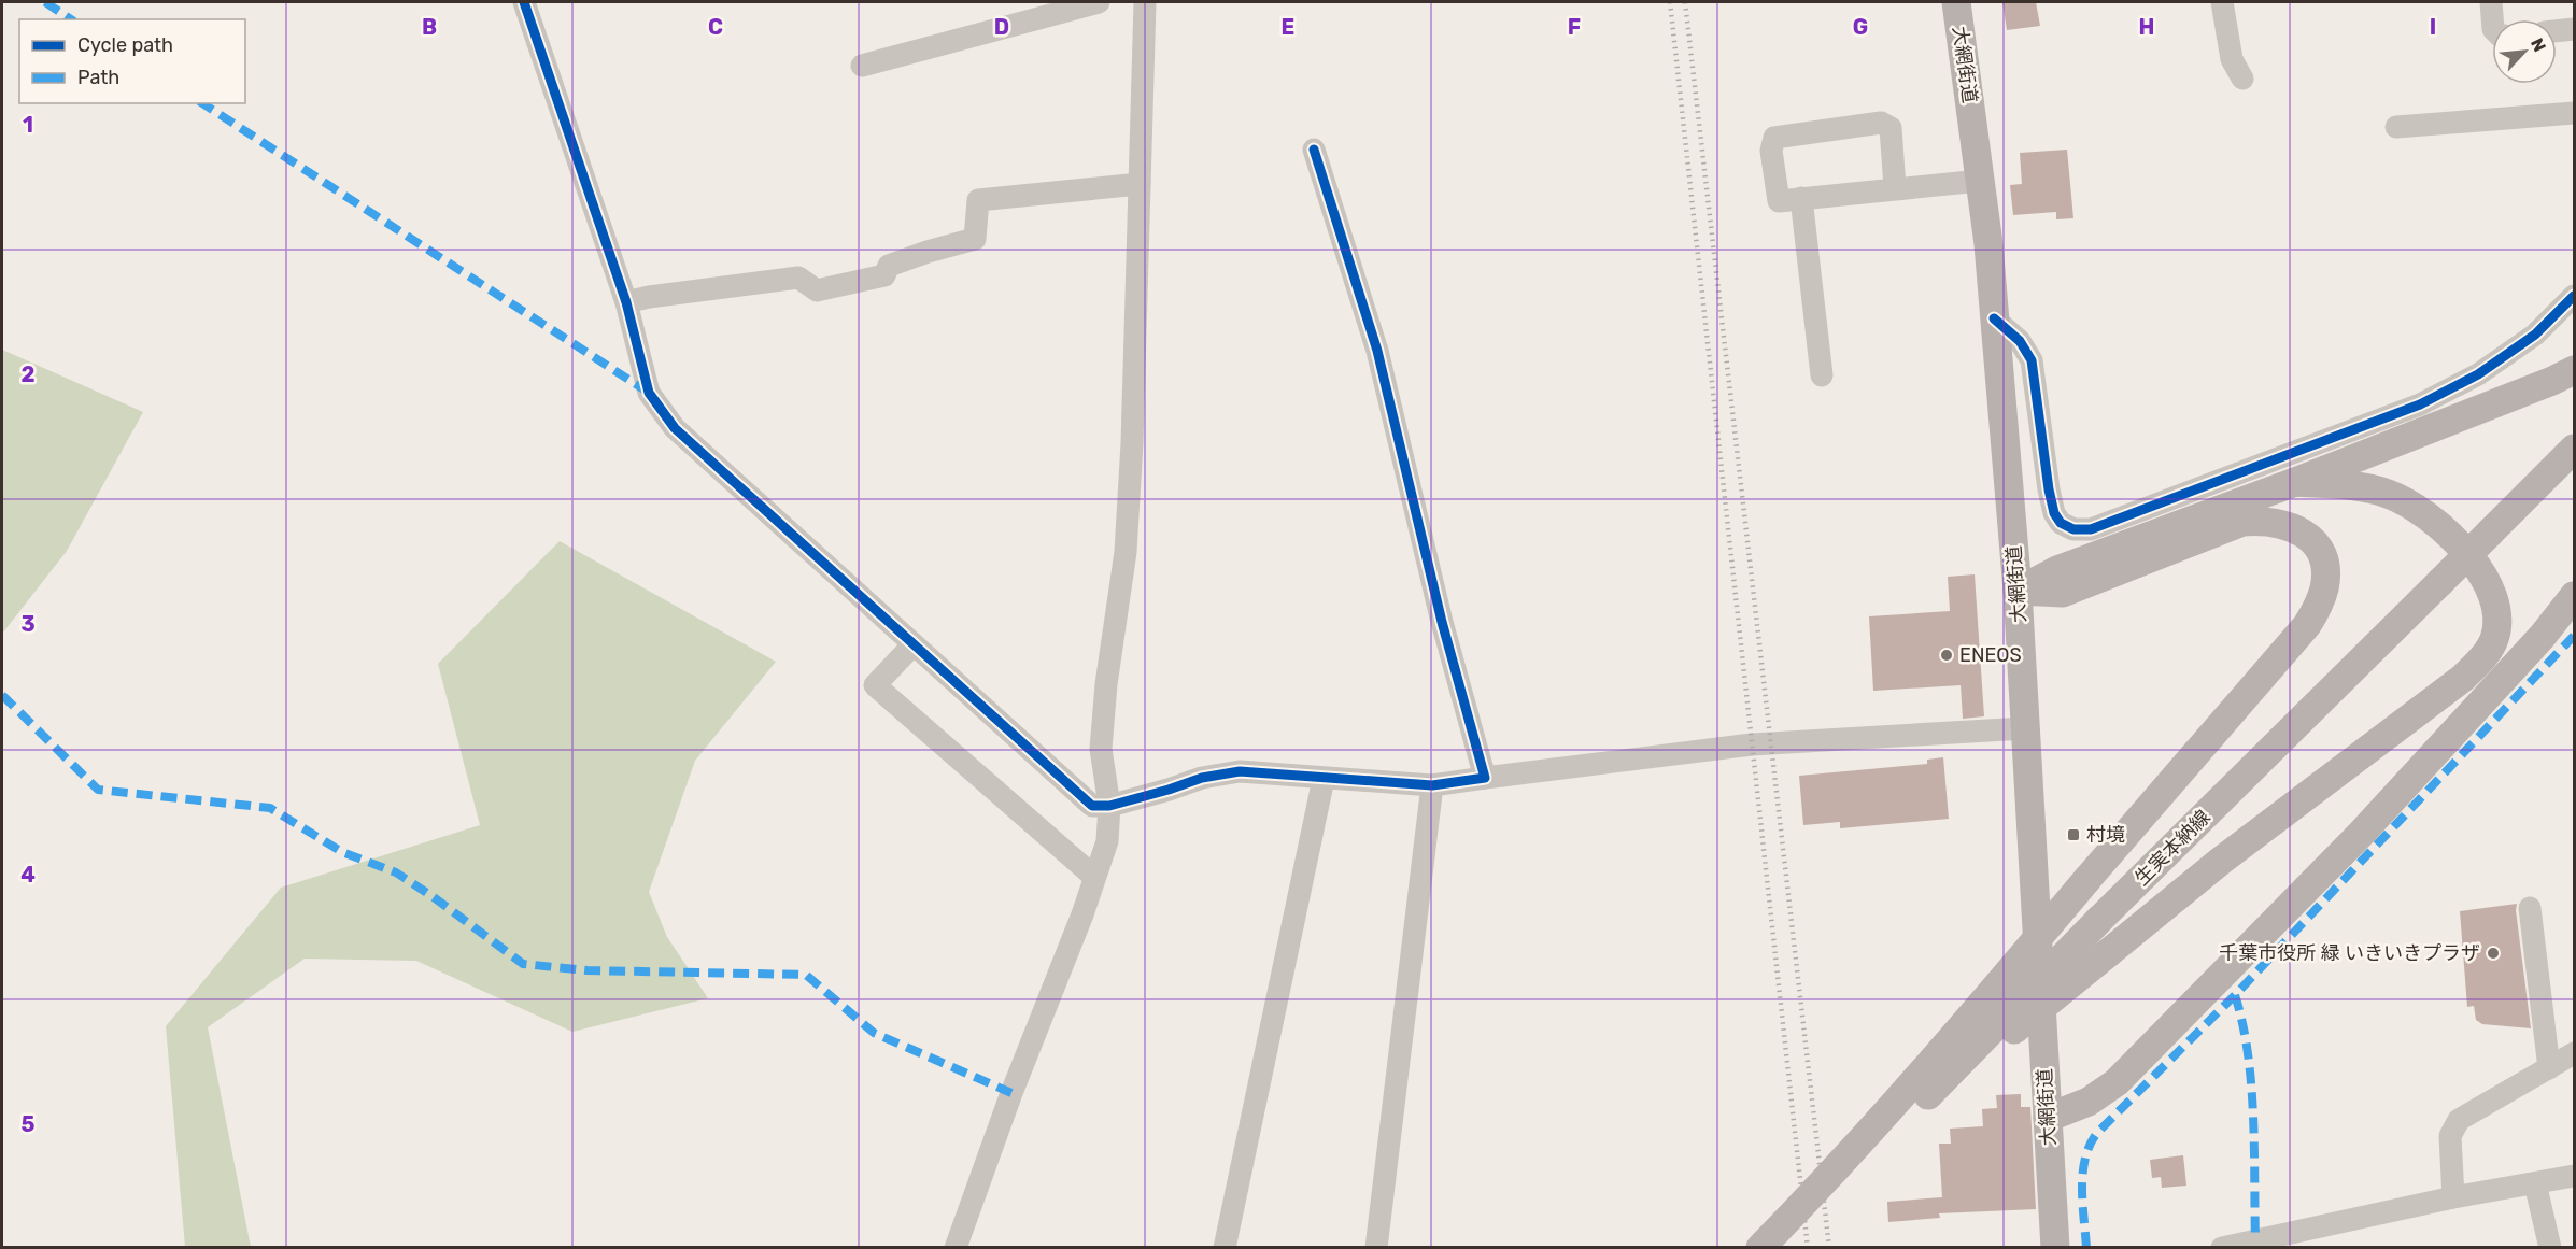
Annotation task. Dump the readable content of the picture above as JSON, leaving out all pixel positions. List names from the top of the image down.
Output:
{
  "streets": {
    "main road": ["大網街道", "生実本納線"]
  },
  "places": {
    "other": ["ENEOS", "千葉市役所 緑 いきいきプラザ"],
    "transit": ["村境"]
  },
  "legend": ["Cycle path", "Path"],
  "north": "top right",
  "grid": {
    "columns": [
      "B",
      "C",
      "D",
      "E",
      "F",
      "G",
      "H",
      "I"
    ],
    "rows": [
      "1",
      "2",
      "3",
      "4",
      "5"
    ]
  }
}
